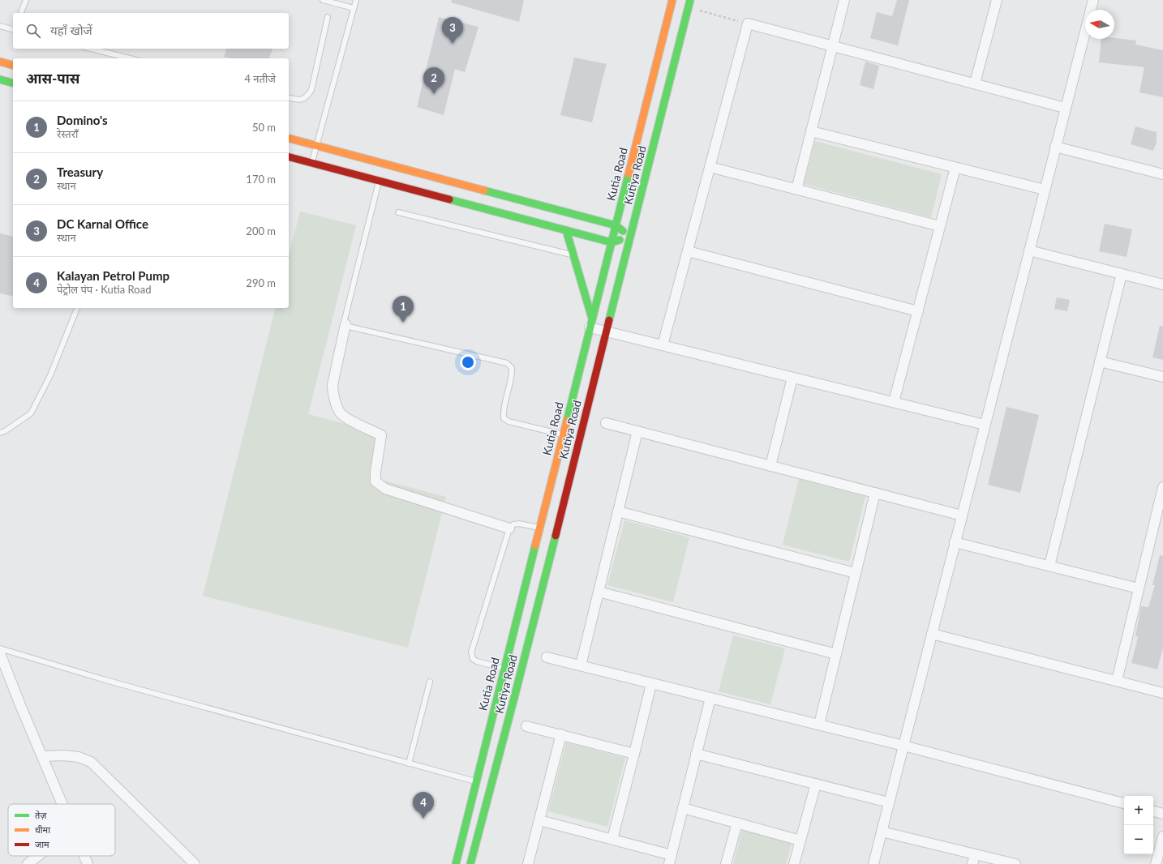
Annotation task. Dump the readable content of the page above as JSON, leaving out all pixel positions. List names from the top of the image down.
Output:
{
  "streets": {
    "street": ["Kutia Road", "Kutiya Road"]
  },
  "legend": ["तेज़", "धीमा", "जाम"],
  "north": "left",
  "page": {
    "search": "यहाँ खोजें",
    "pins": [
      "3",
      "2",
      "1",
      "4"
    ],
    "heading": ["आस-पास", "4 नतीजे"],
    "list": [
      {
        "mark": "1",
        "name": "Domino's",
        "note": "रेस्तराँ",
        "value": "50 m"
      },
      {
        "mark": "2",
        "name": "Treasury",
        "note": "स्थान",
        "value": "170 m"
      },
      {
        "mark": "3",
        "name": "DC Karnal Office",
        "note": "स्थान",
        "value": "200 m"
      },
      {
        "mark": "4",
        "name": "Kalayan Petrol Pump",
        "note": "पेट्रोल पंप · Kutia Road",
        "value": "290 m"
      }
    ],
    "map_buttons": ["+", "−"]
  }
}
